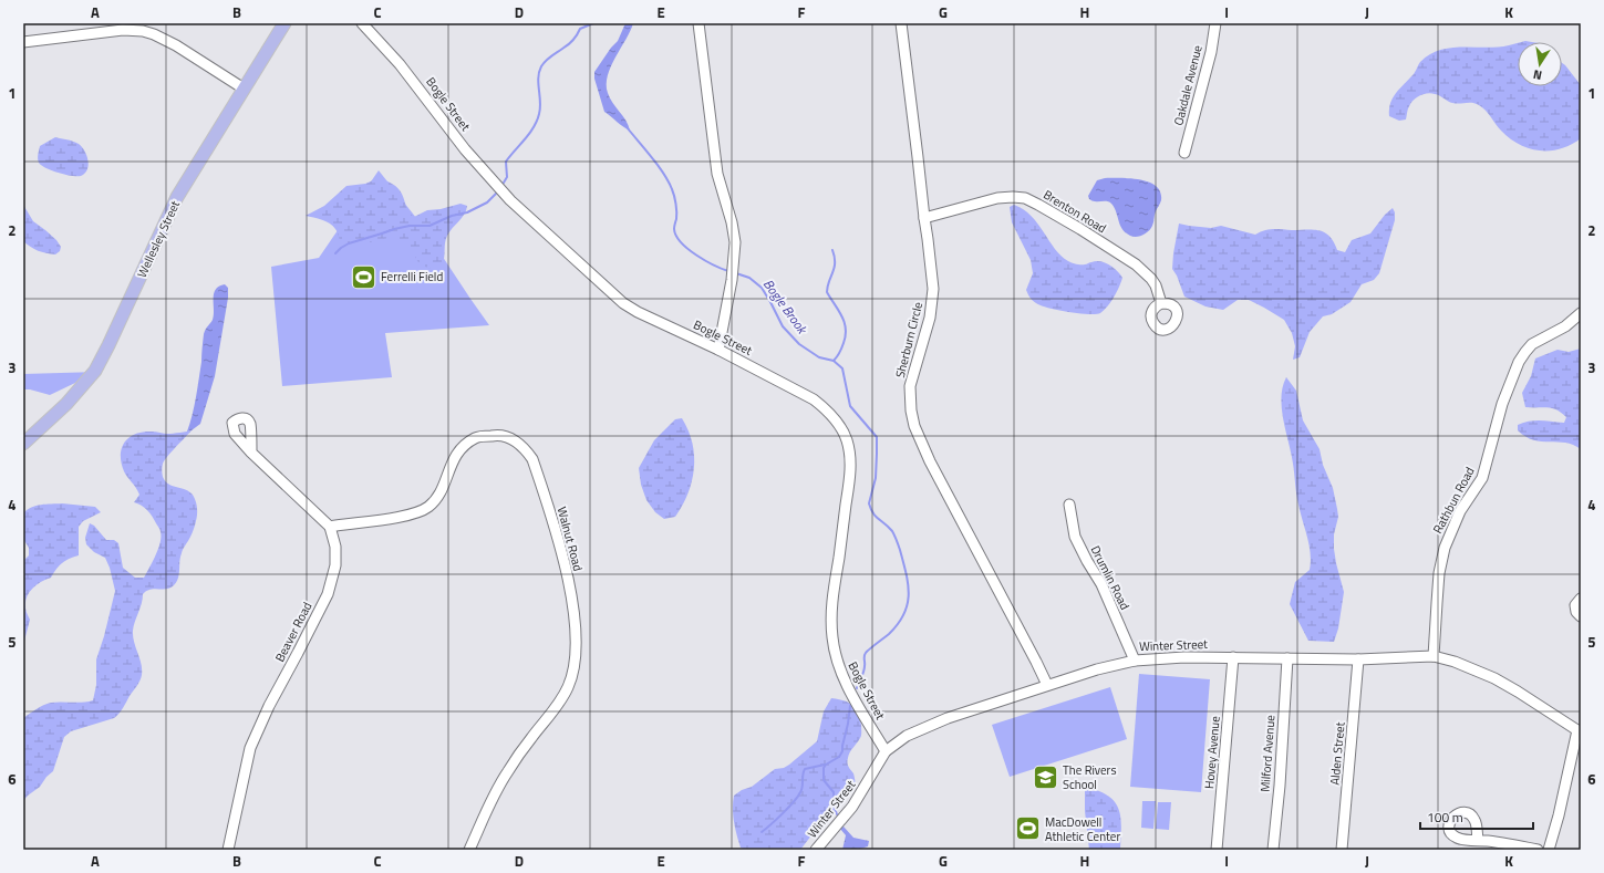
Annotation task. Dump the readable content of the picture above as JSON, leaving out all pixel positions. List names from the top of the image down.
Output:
{
  "streets": {
    "main road": ["Wellesley Street"],
    "street": [
      "Oakdale Avenue",
      "Bogle Street",
      "Brenton Road",
      "Sherburn Circle",
      "Rathbun Road",
      "Walnut Road",
      "Drumlin Road",
      "Beaver Road",
      "Winter Street",
      "Hovey Avenue",
      "Milford Avenue",
      "Alden Street"
    ]
  },
  "crossings": [
    ["Bogle Street", "Winter Street"],
    ["Brenton Road", "Sherburn Circle"],
    ["Sherburn Circle", "Winter Street"],
    ["Rathbun Road", "Winter Street"],
    ["Walnut Road", "Beaver Road"],
    ["Drumlin Road", "Winter Street"],
    ["Winter Street", "Hovey Avenue"],
    ["Winter Street", "Milford Avenue"],
    ["Winter Street", "Alden Street"]
  ],
  "water": ["Bogle Brook"],
  "places": {
    "sports": ["Ferrelli Field", "MacDowell Athletic Center"],
    "school or university": ["The Rivers School"]
  },
  "scale_bar": "100 m",
  "north": "bottom",
  "grid": {
    "columns": [
      "A",
      "B",
      "C",
      "D",
      "E",
      "F",
      "G",
      "H",
      "I",
      "J",
      "K"
    ],
    "rows": [
      "1",
      "2",
      "3",
      "4",
      "5",
      "6"
    ]
  }
}
